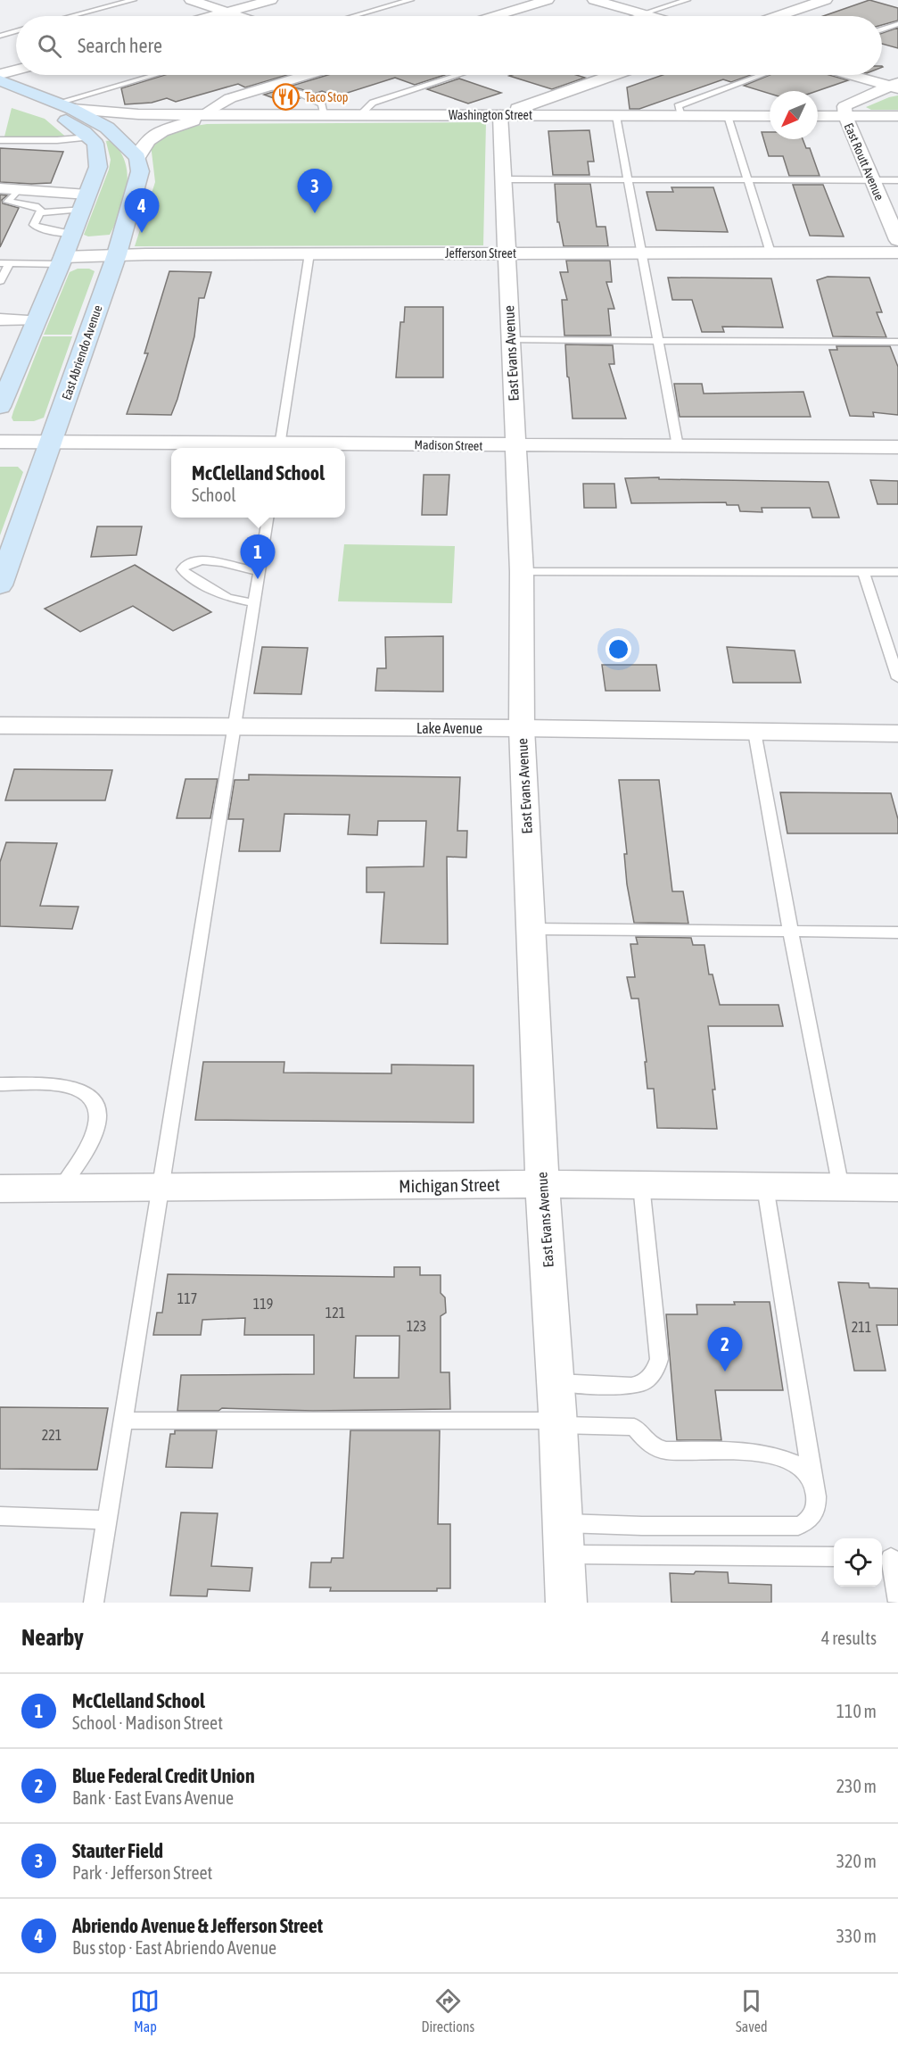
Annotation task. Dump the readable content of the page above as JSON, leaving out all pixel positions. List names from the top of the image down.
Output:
{
  "streets": {
    "main road": ["East Abriendo Avenue"],
    "street": [
      "Washington Street",
      "East Routt Avenue",
      "Jefferson Street",
      "East Evans Avenue",
      "Madison Street",
      "Lake Avenue",
      "Michigan Street"
    ]
  },
  "crossings": [
    ["Washington Street", "East Evans Avenue"],
    ["Jefferson Street", "East Abriendo Avenue"],
    ["Jefferson Street", "East Evans Avenue"],
    ["East Abriendo Avenue", "Madison Street"],
    ["East Evans Avenue", "Madison Street"],
    ["East Evans Avenue", "Lake Avenue"],
    ["East Evans Avenue", "Michigan Street"]
  ],
  "places": {
    "restaurant": ["Taco Stop"]
  },
  "house_numbers": [
    "117",
    "119",
    "121",
    "123",
    "211",
    "221"
  ],
  "north": "bottom left",
  "page": {
    "search": "Search here",
    "pins": [
      "3",
      "4",
      "1",
      "2"
    ],
    "popup": ["McClelland School", "School"],
    "heading": ["Nearby", "4 results"],
    "list": [
      {
        "mark": "1",
        "name": "McClelland School",
        "note": "School · Madison Street",
        "value": "110 m"
      },
      {
        "mark": "2",
        "name": "Blue Federal Credit Union",
        "note": "Bank · East Evans Avenue",
        "value": "230 m"
      },
      {
        "mark": "3",
        "name": "Stauter Field",
        "note": "Park · Jefferson Street",
        "value": "320 m"
      },
      {
        "mark": "4",
        "name": "Abriendo Avenue & Jefferson Street",
        "note": "Bus stop · East Abriendo Avenue",
        "value": "330 m"
      }
    ],
    "nav": ["Map", "Directions", "Saved"]
  }
}
